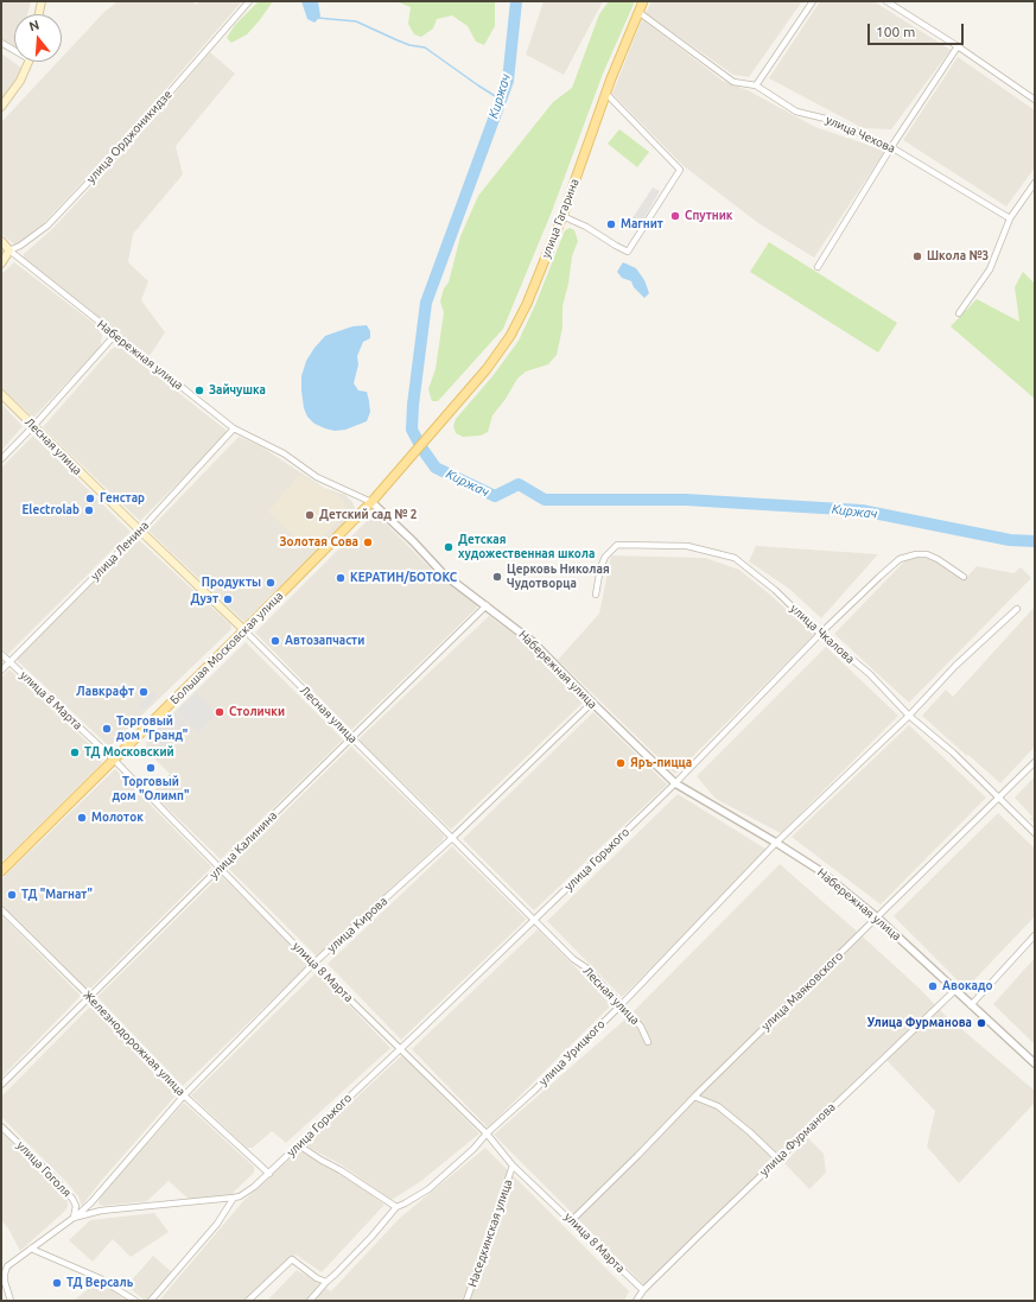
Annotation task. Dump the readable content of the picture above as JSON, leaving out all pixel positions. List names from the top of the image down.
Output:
{
  "streets": {
    "main road": [
      "улица Орджоникидзе",
      "улица Гагарина",
      "Набережная улица",
      "Лесная улица",
      "Большая Московская улица"
    ],
    "street": [
      "улица Чехова",
      "улица Ленина",
      "улица Чкалова",
      "улица 8 Марта",
      "улица Калинина",
      "улица Горького",
      "улица Кирова",
      "улица Маяковского",
      "Железнодорожная улица",
      "улица Урицкого",
      "улица Фурманова",
      "улица Гоголя",
      "Наседкинская улица"
    ]
  },
  "crossings": [
    ["улица Чехова", "улица Гагарина"],
    ["улица Орджоникидзе", "Набережная улица"],
    ["улица Гагарина", "Большая Московская улица"],
    ["Набережная улица", "улица Ленина"],
    ["Набережная улица", "Большая Московская улица"],
    ["Набережная улица", "улица Калинина"],
    ["Набережная улица", "улица Горького"],
    ["Набережная улица", "улица Кирова"],
    ["Набережная улица", "улица Маяковского"],
    ["Набережная улица", "улица Урицкого"],
    ["Набережная улица", "улица Фурманова"],
    ["Лесная улица", "улица Ленина"],
    ["Лесная улица", "Большая Московская улица"],
    ["Лесная улица", "улица Калинина"],
    ["Лесная улица", "улица Горького"],
    ["Лесная улица", "улица Кирова"],
    ["Лесная улица", "улица Урицкого"],
    ["улица Ленина", "улица 8 Марта"],
    ["улица Чкалова", "улица Горького"],
    ["улица Чкалова", "улица Маяковского"],
    ["улица Чкалова", "улица Урицкого"],
    ["Большая Московская улица", "улица 8 Марта"],
    ["улица 8 Марта", "улица Калинина"],
    ["улица 8 Марта", "улица Горького"],
    ["улица 8 Марта", "улица Кирова"],
    ["улица 8 Марта", "улица Маяковского"],
    ["улица 8 Марта", "улица Урицкого"],
    ["улица 8 Марта", "улица Фурманова"],
    ["улица 8 Марта", "Наседкинская улица"],
    ["улица Калинина", "Железнодорожная улица"],
    ["улица Горького", "улица Кирова"],
    ["улица Горького", "Железнодорожная улица"],
    ["улица Горького", "улица Гоголя"],
    ["улица Кирова", "Железнодорожная улица"],
    ["улица Кирова", "улица Гоголя"]
  ],
  "water": ["Киржач"],
  "places": [
    "Спутник",
    "Магнит",
    "Школа №3",
    "Зайчушка",
    "Генстар",
    "Electrolab",
    "Детский сад № 2",
    "Золотая Сова",
    "Детская художественная школа",
    "Церковь Николая Чудотворца",
    "КЕРАТИН/БОТОКС",
    "Продукты",
    "Дуэт",
    "Автозапчасти",
    "Лавкрафт",
    "Столички",
    "Торговый дом \"Гранд\"",
    "ТД Московский",
    "Яръ-пицца",
    "Торговый дом \"Олимп\"",
    "Молоток",
    "ТД \"Магнат\"",
    "Авокадо",
    "Улица Фурманова",
    "ТД Версаль"
  ],
  "scale_bar": "100 m",
  "north": "top"
}
